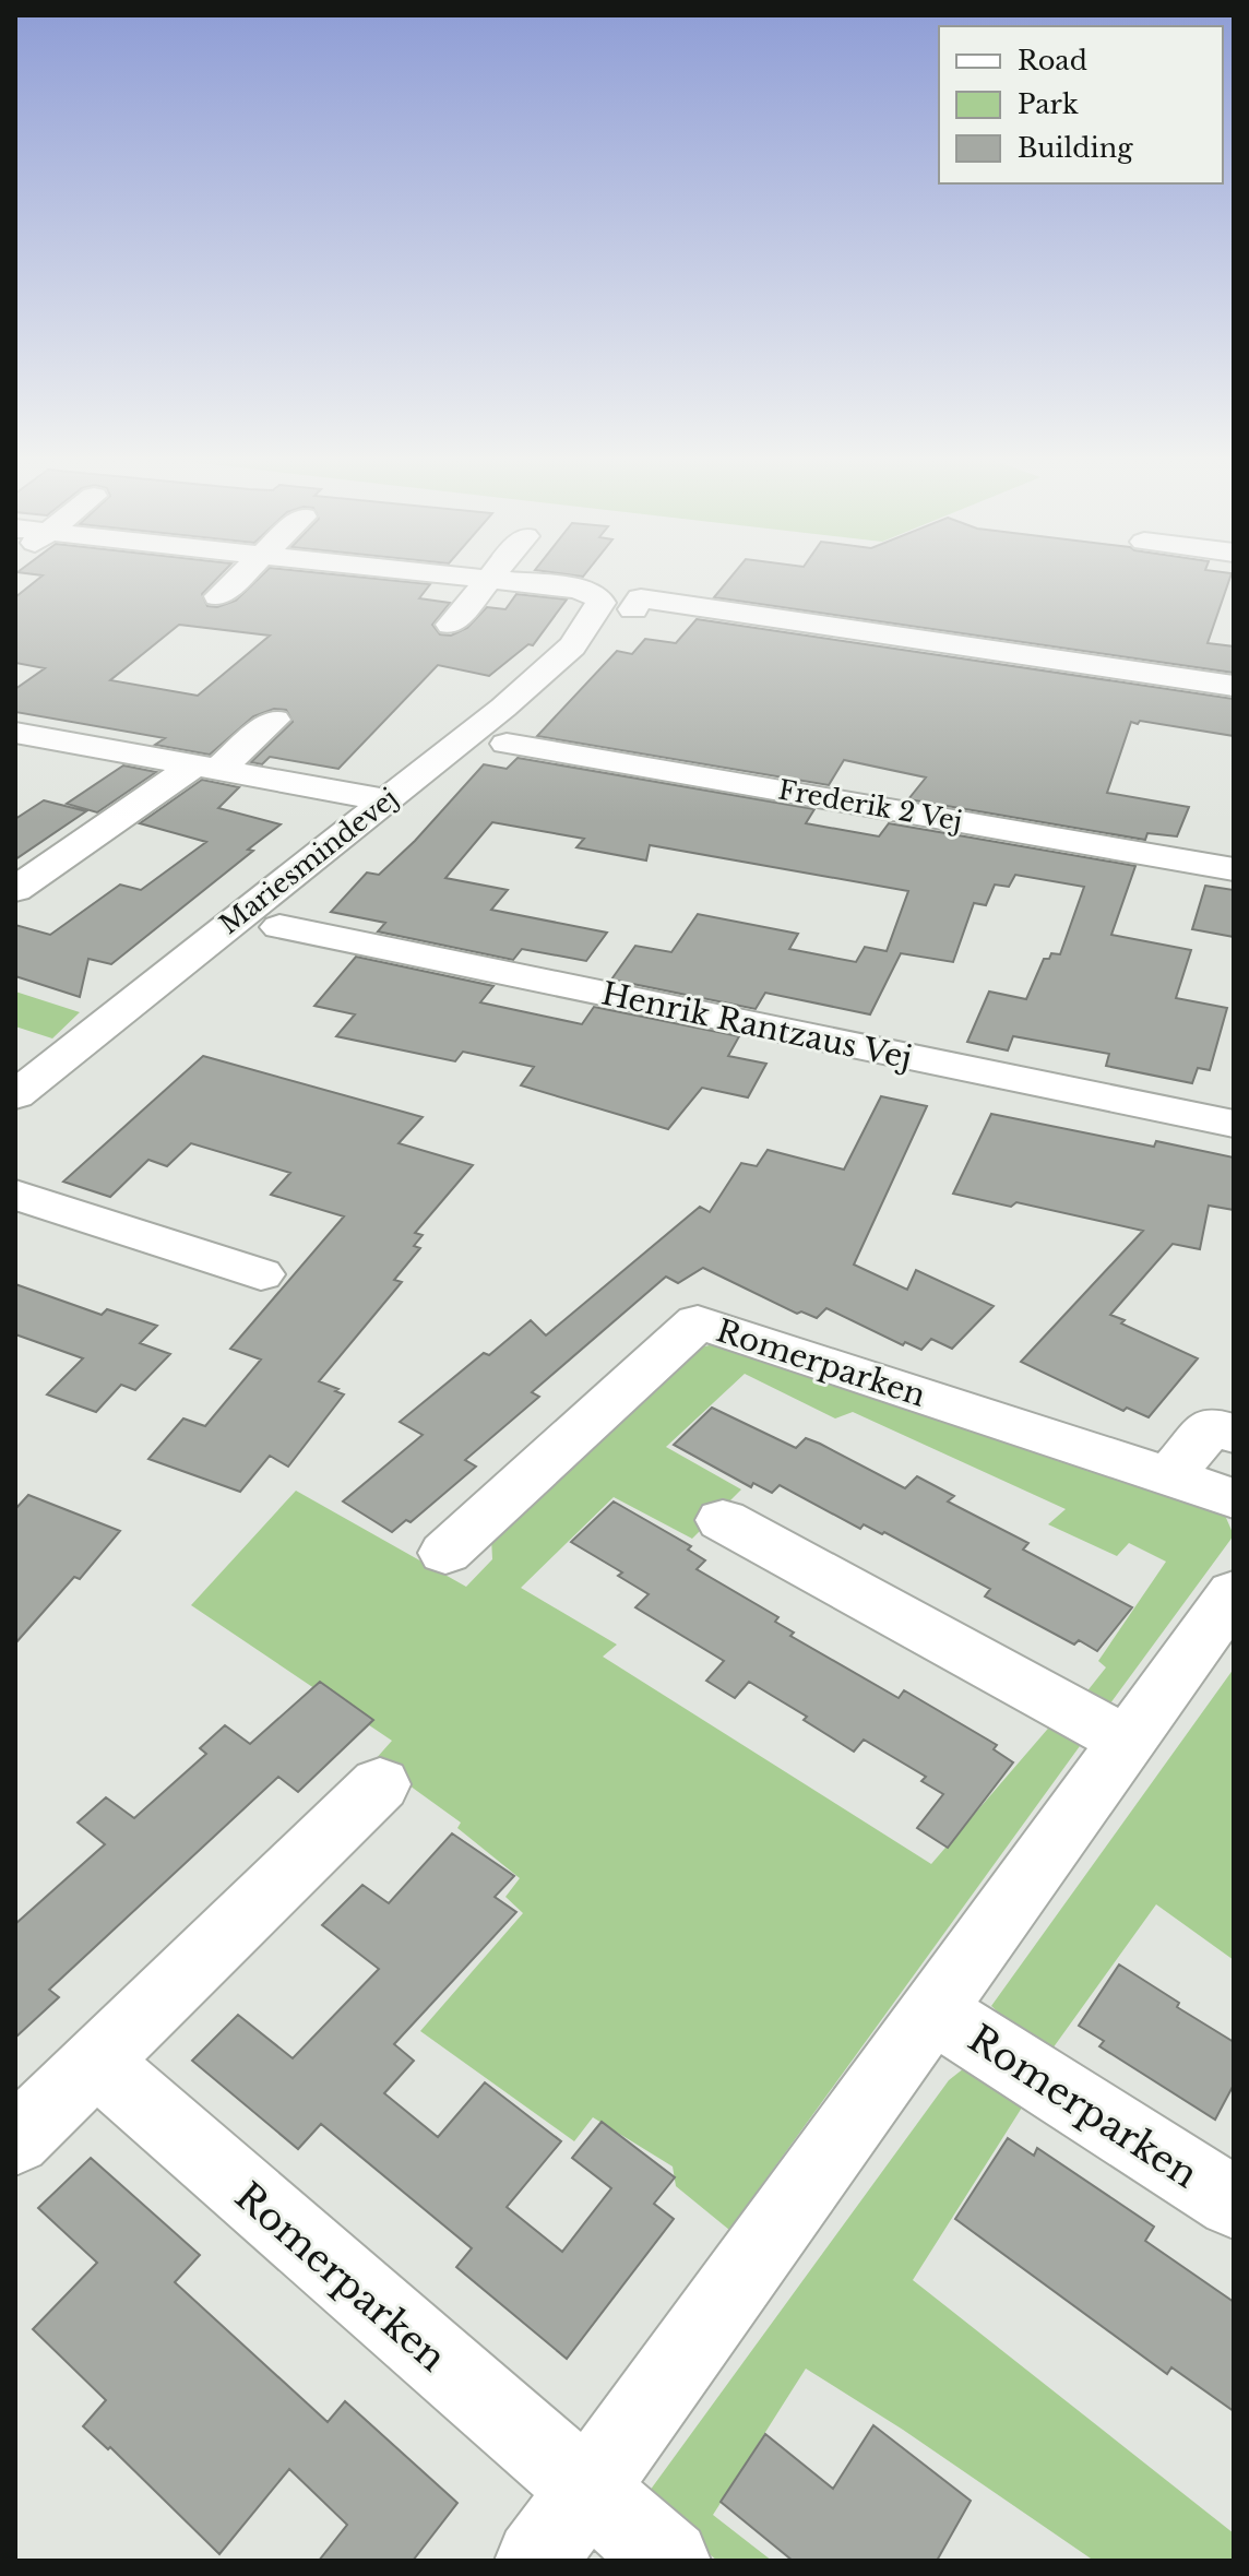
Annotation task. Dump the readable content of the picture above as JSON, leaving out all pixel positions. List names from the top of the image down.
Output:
{
  "streets": {
    "street": [
      "Frederik 2 Vej",
      "Mariesmindevej",
      "Henrik Rantzaus Vej",
      "Romerparken"
    ]
  },
  "legend": ["Road", "Park", "Building"]
}
